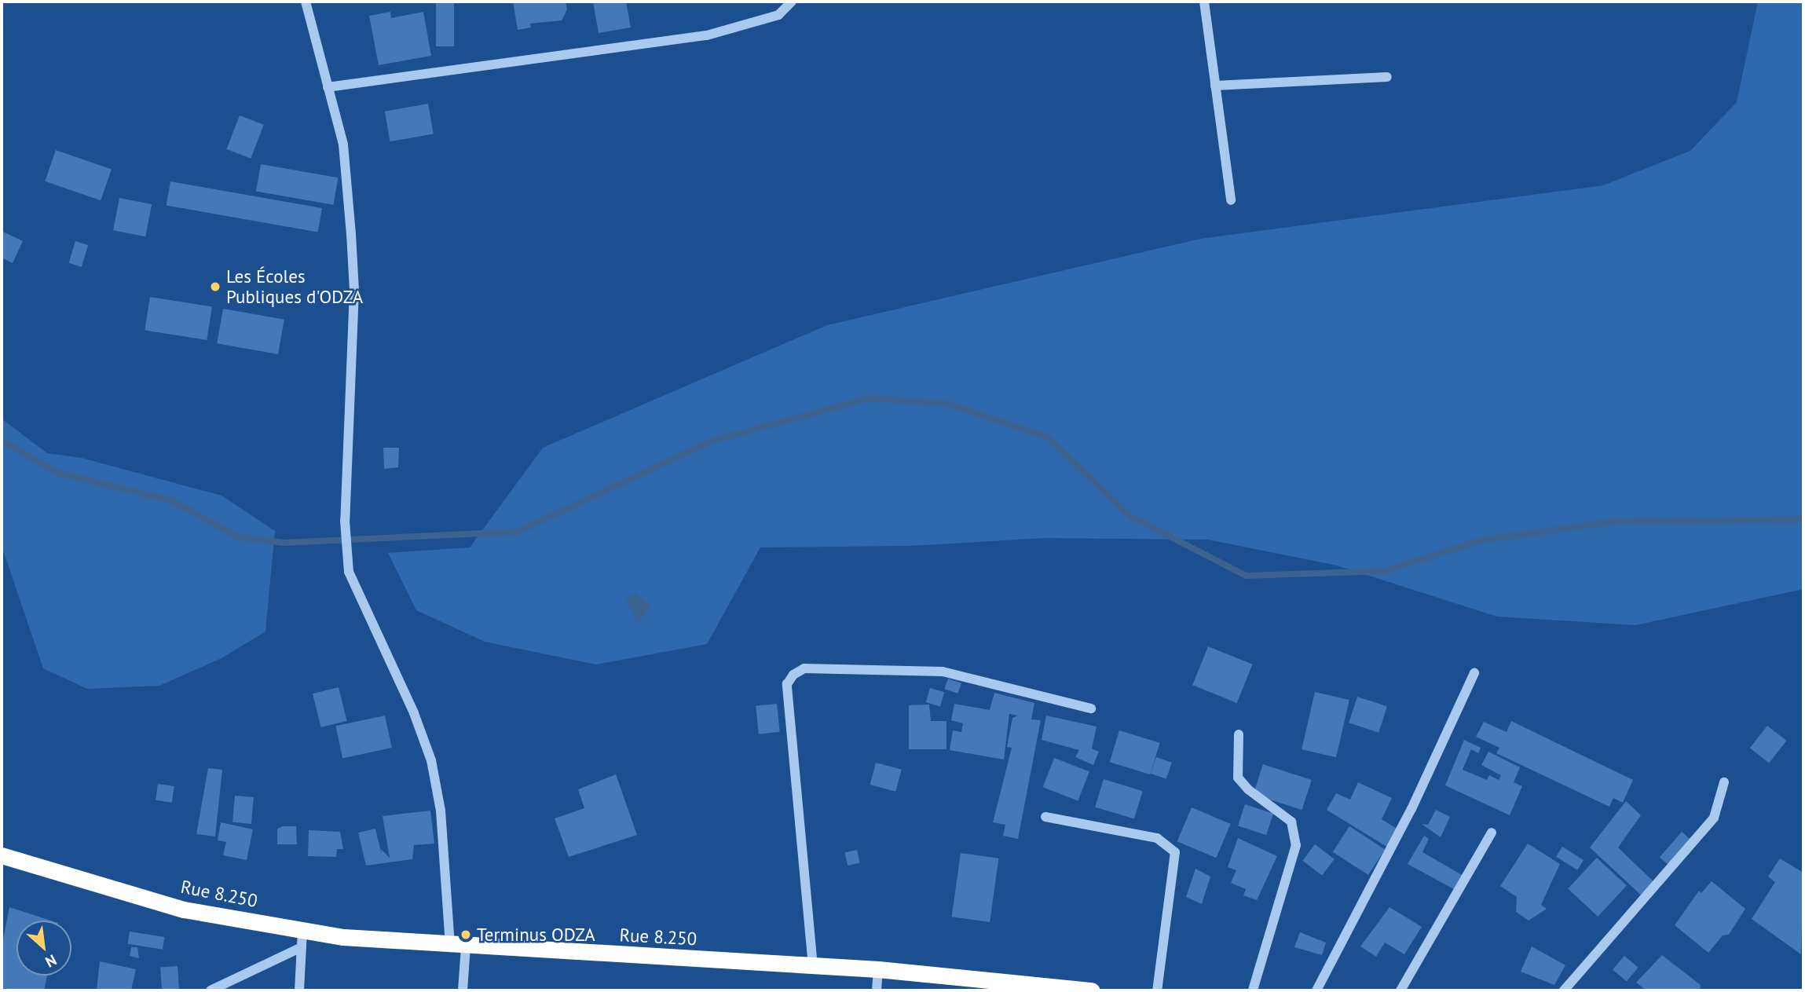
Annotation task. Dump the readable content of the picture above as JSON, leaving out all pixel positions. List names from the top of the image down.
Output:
{
  "streets": {
    "highway": ["Rue 8.250"]
  },
  "places": ["Les Écoles Publiques d'ODZA", "Terminus ODZA"],
  "north": "bottom right"
}
